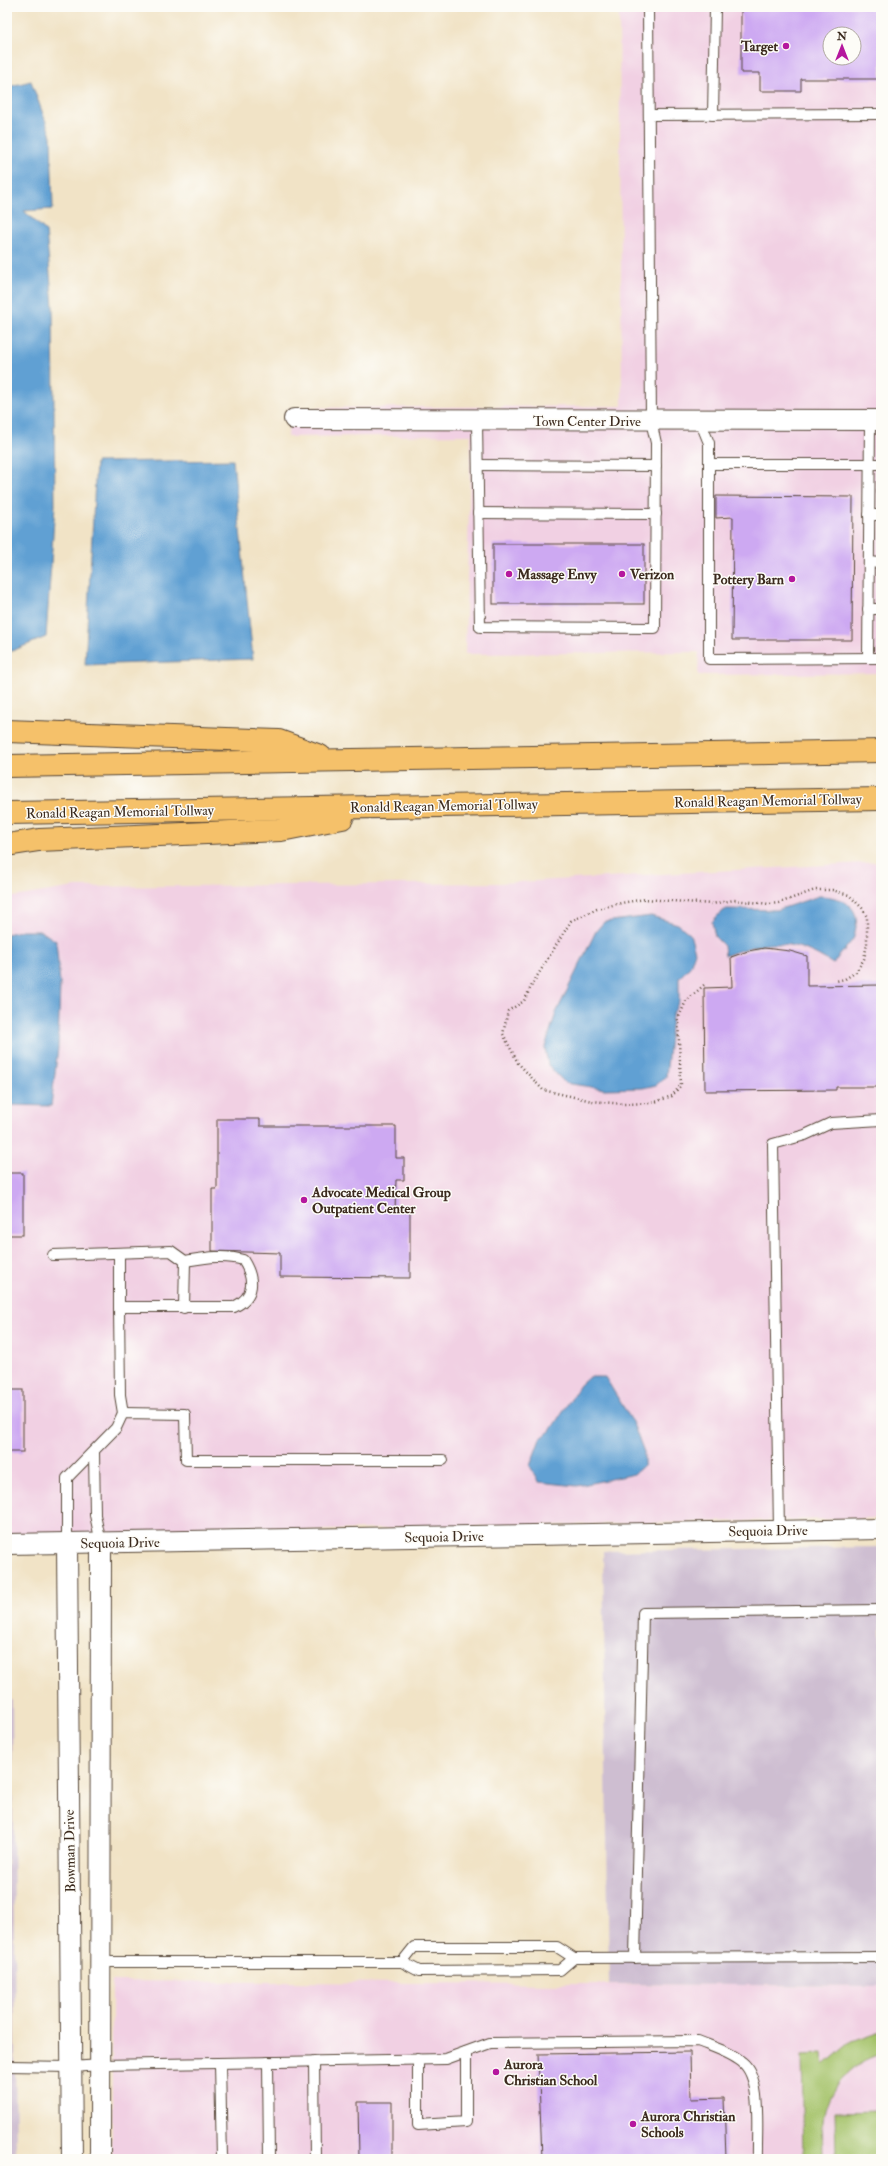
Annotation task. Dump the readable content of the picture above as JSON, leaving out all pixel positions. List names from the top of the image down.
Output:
{
  "streets": {
    "highway": ["Ronald Reagan Memorial Tollway"],
    "street": ["Town Center Drive", "Sequoia Drive", "Bowman Drive"]
  },
  "crossings": [
    ["Sequoia Drive", "Bowman Drive"]
  ],
  "places": [
    "Target",
    "Massage Envy",
    "Verizon",
    "Pottery Barn",
    "Advocate Medical Group Outpatient Center",
    "Aurora Christian School",
    "Aurora Christian Schools"
  ],
  "north": "top"
}
